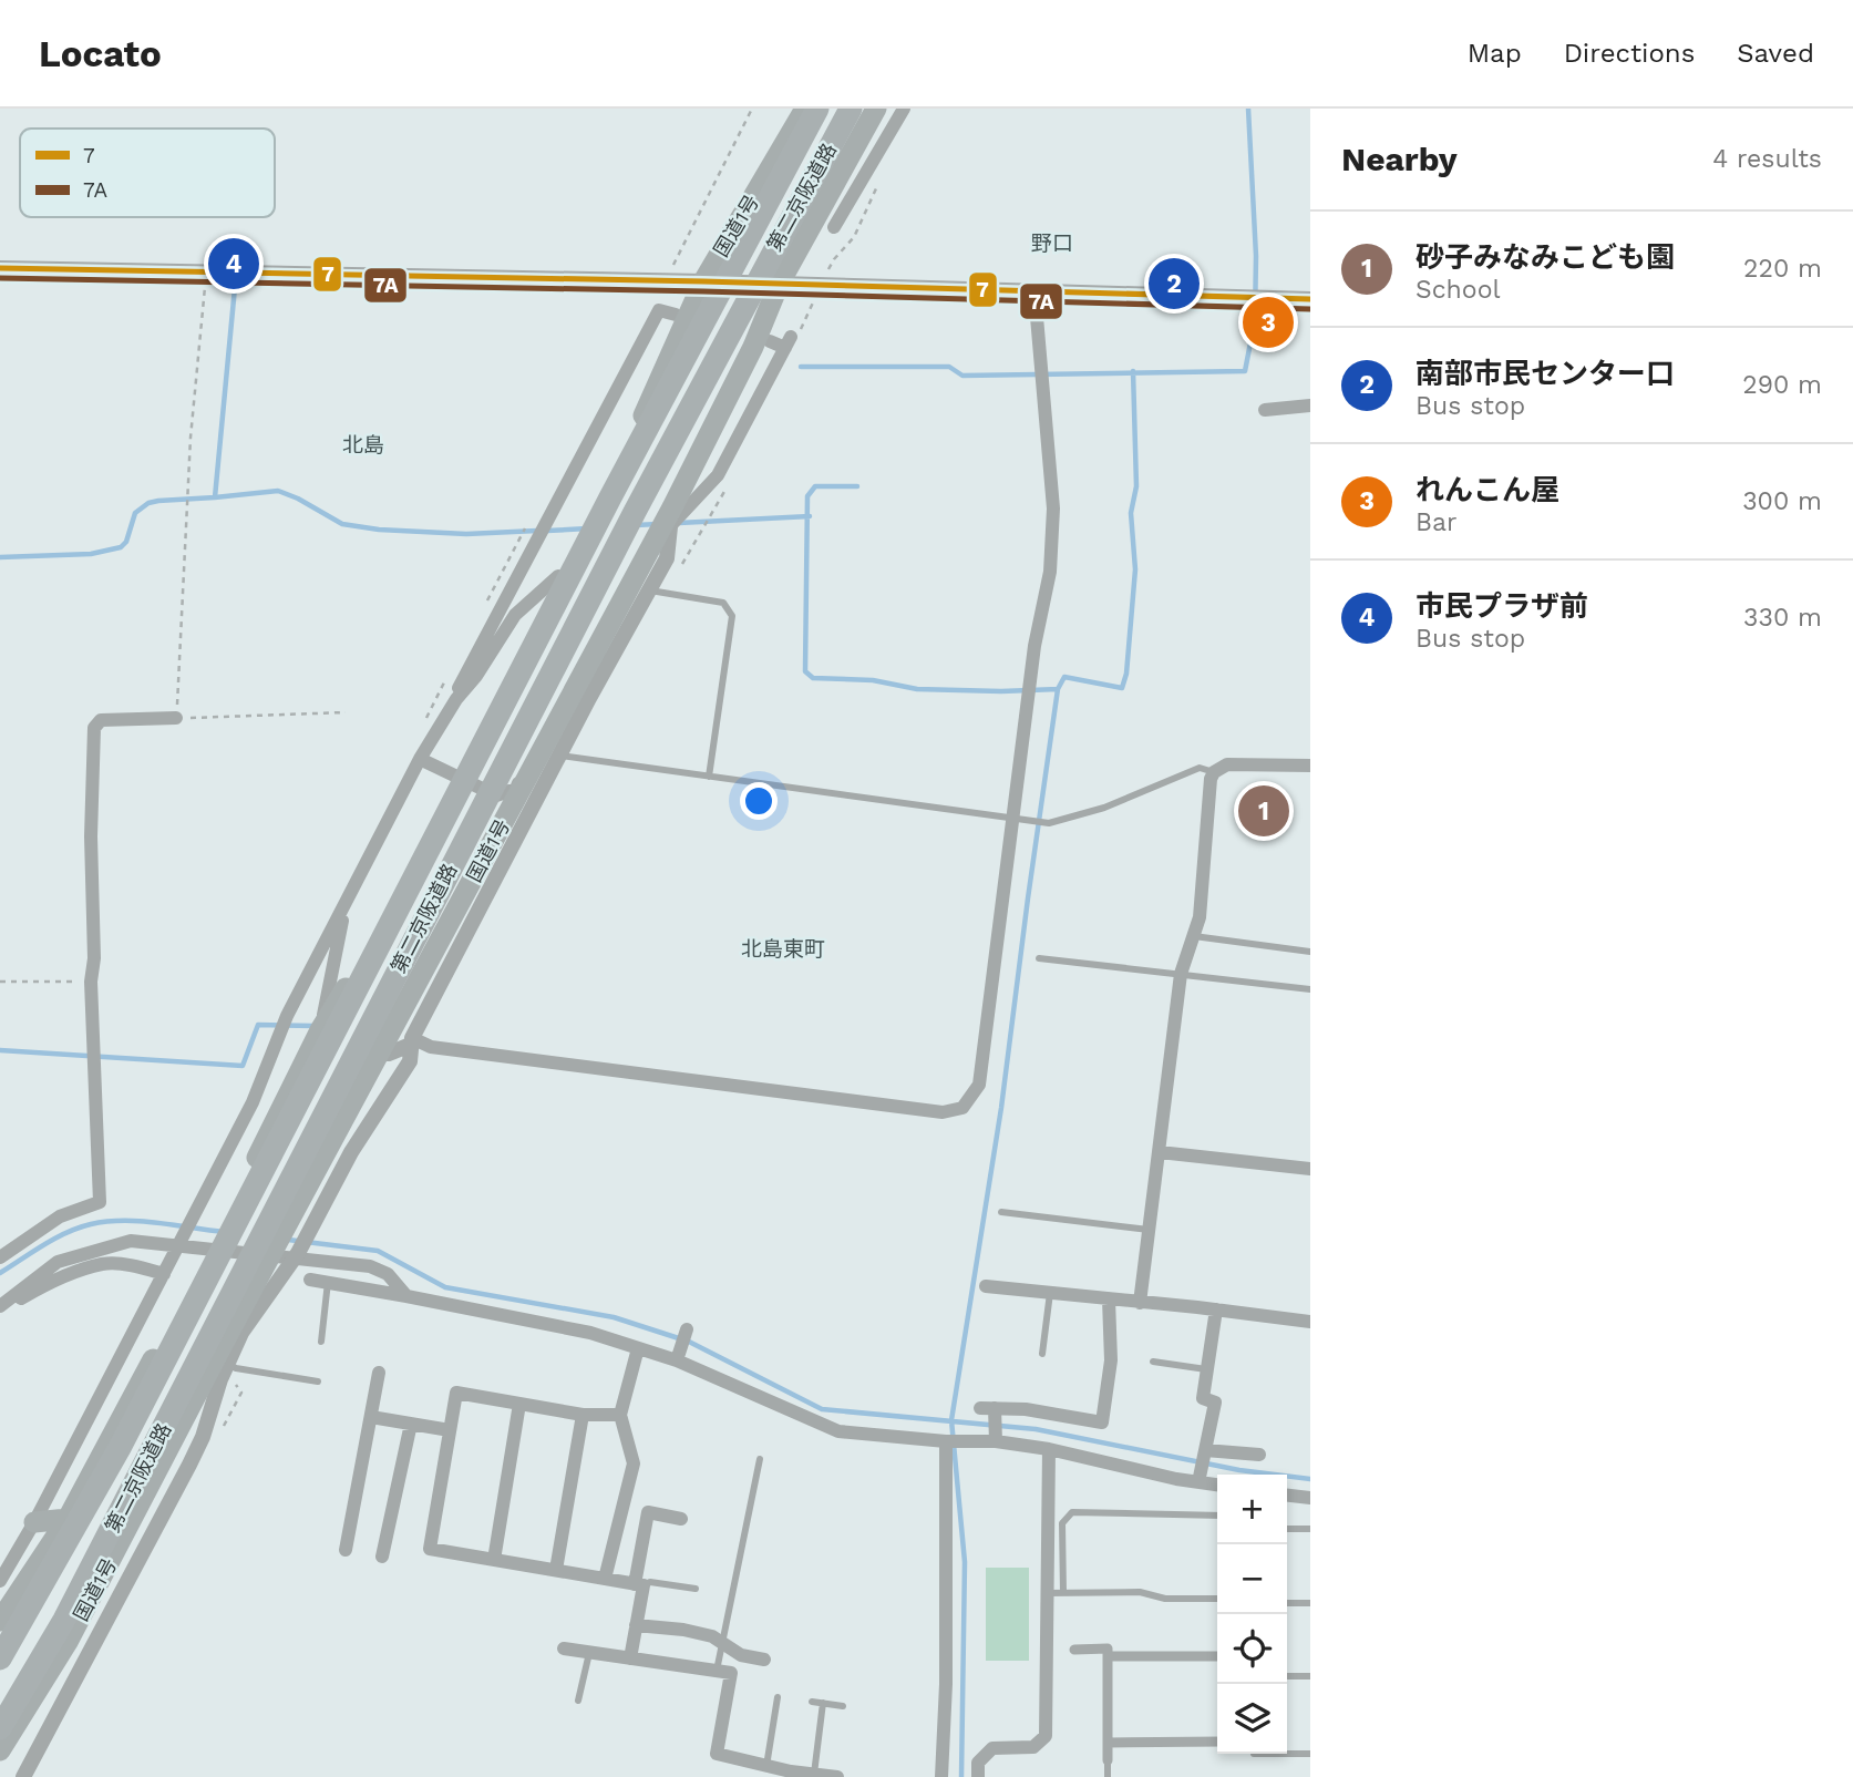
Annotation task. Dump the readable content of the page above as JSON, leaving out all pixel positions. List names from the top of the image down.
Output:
{
  "streets": {
    "highway": ["第二京阪道路", "国道1号"]
  },
  "districts": ["野口", "北島", "北島東町"],
  "lines": ["transit line 7", "transit line 7A"],
  "legend": ["7", "7A"],
  "page": {
    "header": "Locato",
    "nav": ["Map", "Directions", "Saved"],
    "heading": ["Nearby", "4 results"],
    "list": [
      {
        "mark": "1",
        "name": "砂子みなみこども園",
        "note": "School",
        "value": "220 m"
      },
      {
        "mark": "2",
        "name": "南部市民センター口",
        "note": "Bus stop",
        "value": "290 m"
      },
      {
        "mark": "3",
        "name": "れんこん屋",
        "note": "Bar",
        "value": "300 m"
      },
      {
        "mark": "4",
        "name": "市民プラザ前",
        "note": "Bus stop",
        "value": "330 m"
      }
    ],
    "pins": [
      "4",
      "2",
      "3",
      "1"
    ],
    "map_buttons": ["+", "−"]
  }
}
